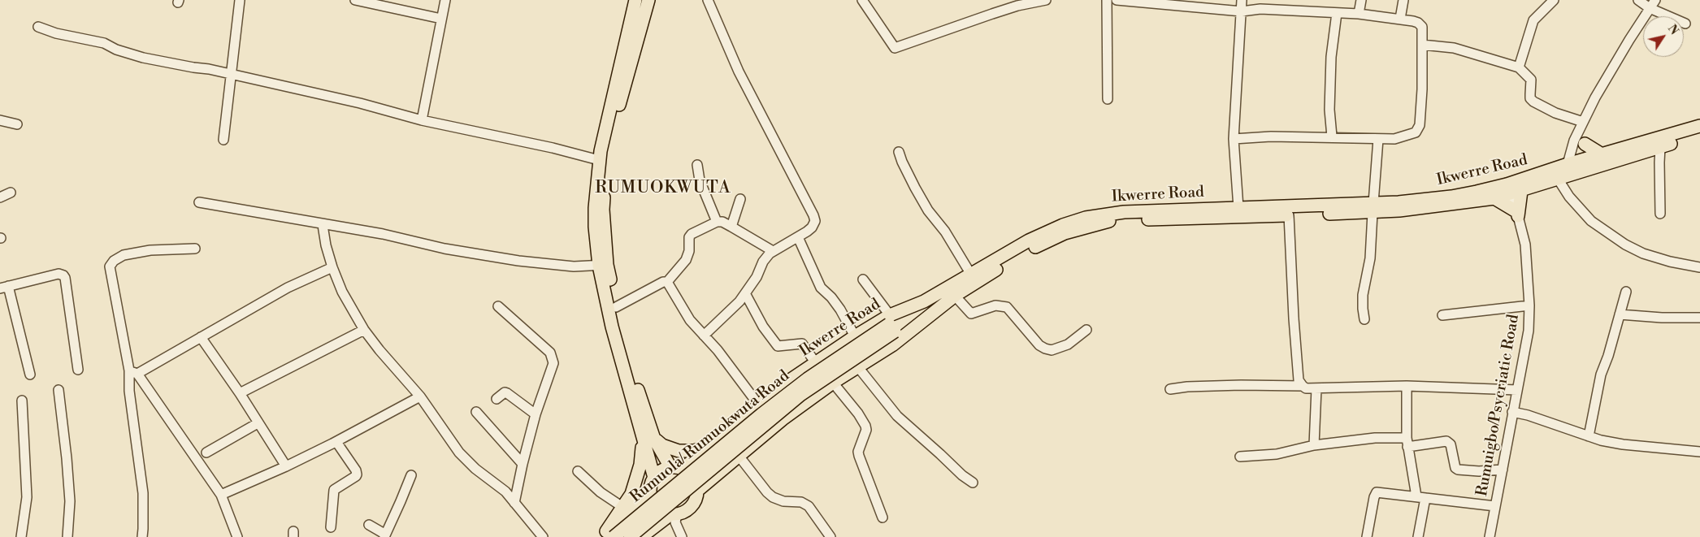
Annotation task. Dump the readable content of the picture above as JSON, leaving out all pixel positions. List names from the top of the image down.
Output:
{
  "streets": {
    "main road": ["Ikwerre Road", "Rumuola/ Rumuokwuta Road"],
    "street": ["Rumuigbo/Psycriatic Road"]
  },
  "crossings": [
    ["Ikwerre Road", "Rumuola/ Rumuokwuta Road"]
  ],
  "districts": ["RUMUOKWUTA"],
  "north": "top right"
}
